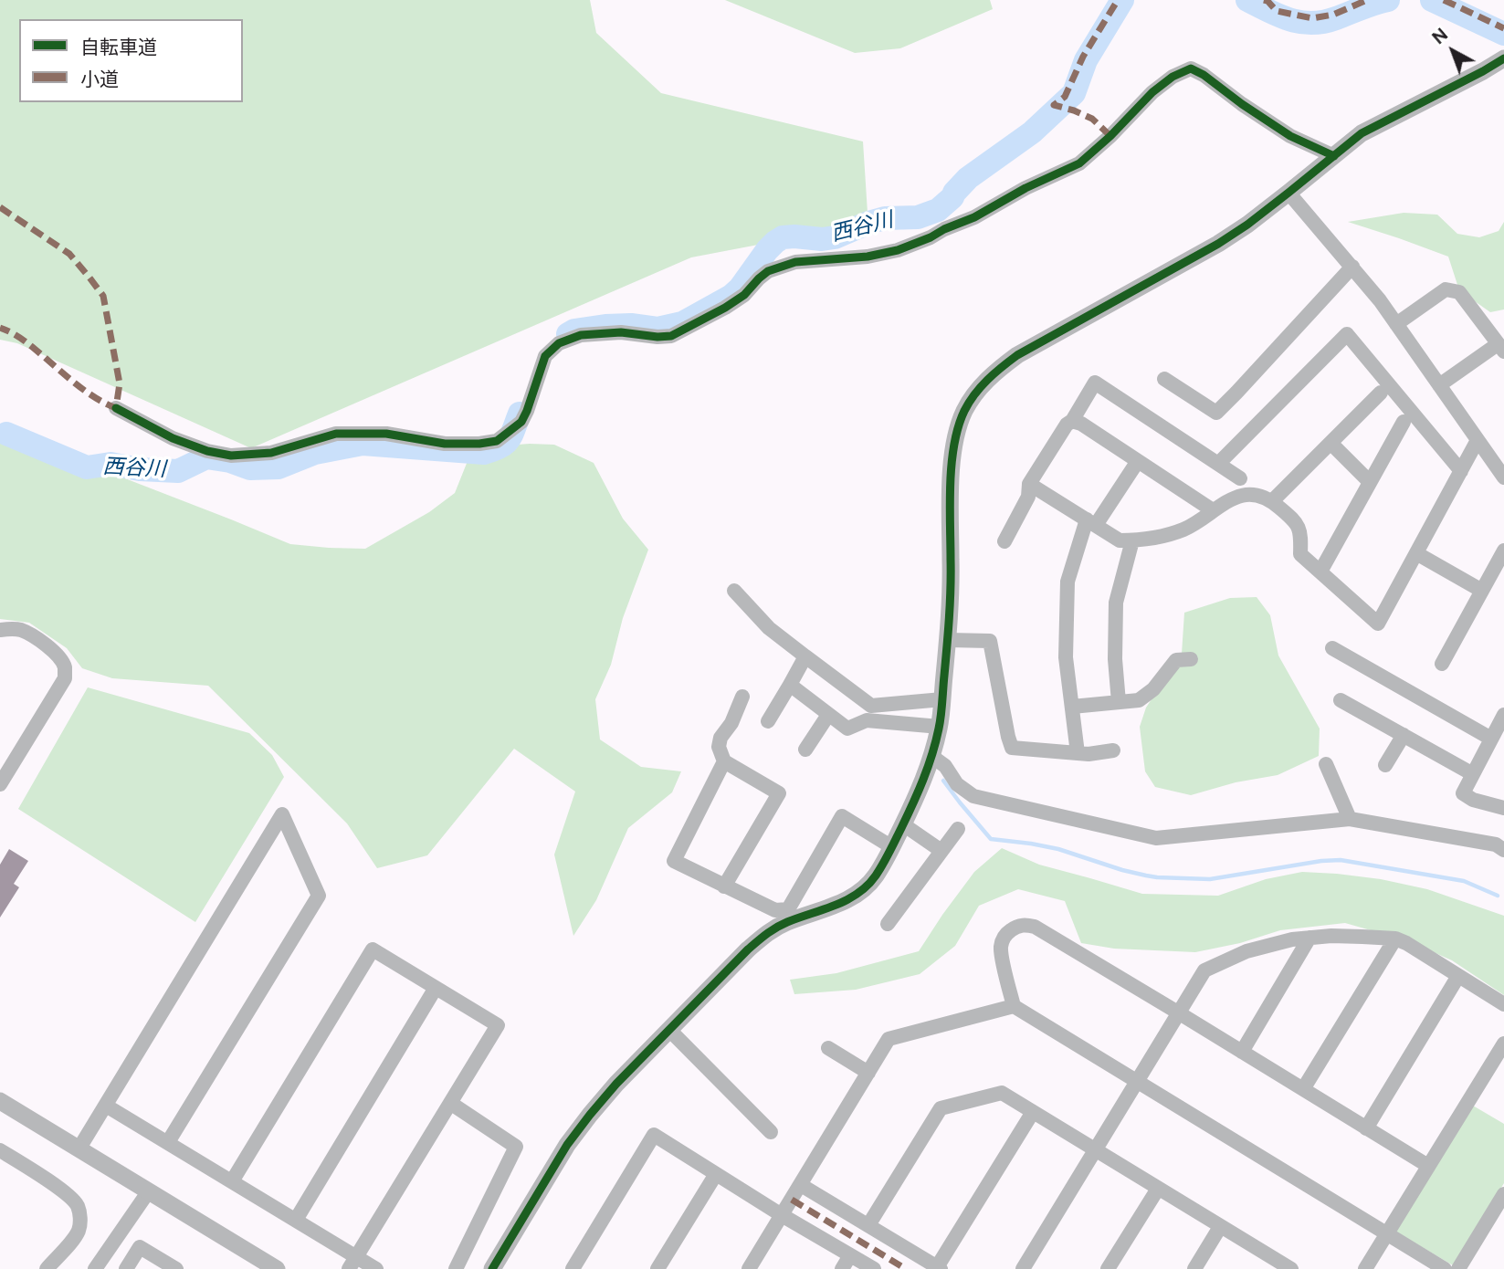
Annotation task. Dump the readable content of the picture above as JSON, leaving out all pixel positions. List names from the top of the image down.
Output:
{
  "water": ["西谷川"],
  "legend": ["自転車道", "小道"],
  "north": "top left"
}
